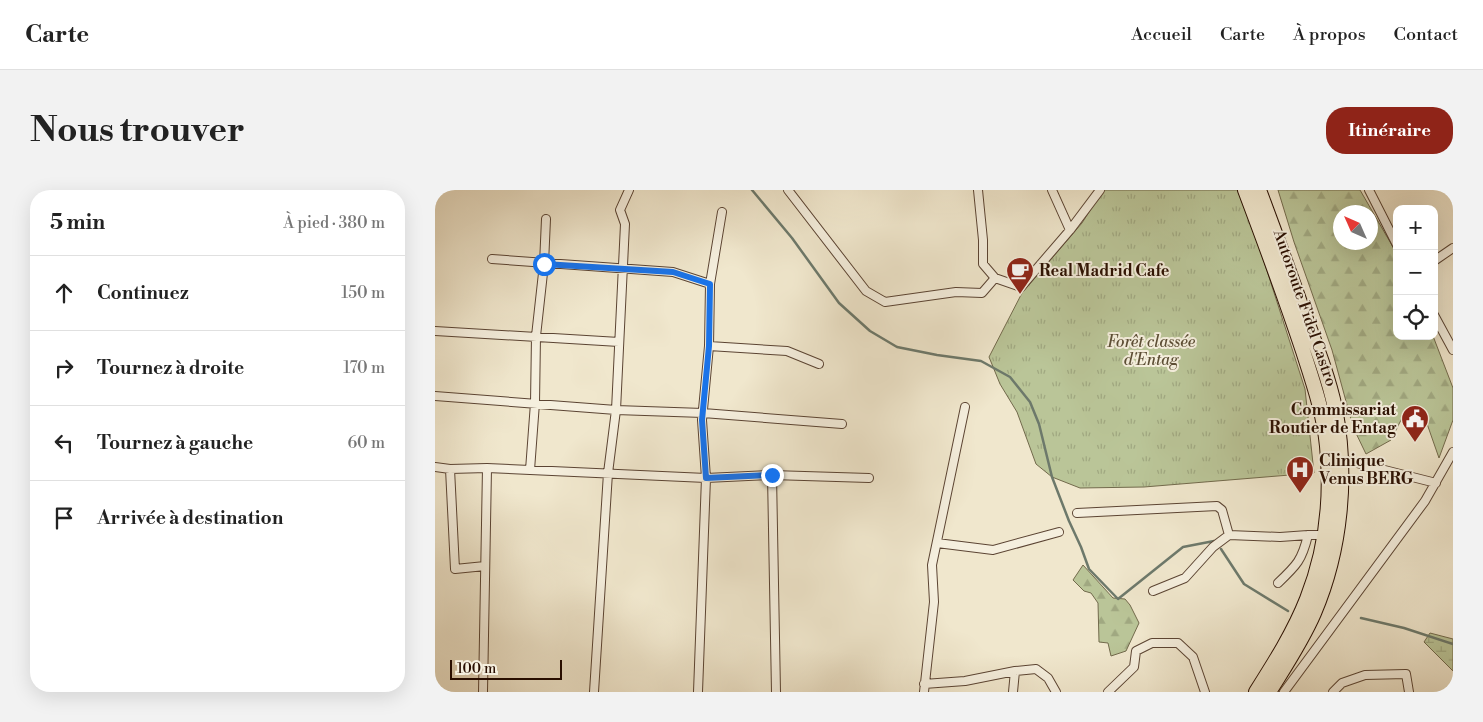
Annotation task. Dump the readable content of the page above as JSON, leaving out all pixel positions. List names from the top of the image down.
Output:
{
  "streets": {
    "highway": ["Autoroute Fidel Castro"]
  },
  "parks": ["Forêt classée d'Entag"],
  "places": {
    "cafe": ["Real Madrid Cafe"],
    "public building": ["Commissariat Routier de Entag"],
    "hospital": ["Clinique Venus BERG"]
  },
  "scale_bar": "100 m",
  "north": "top left",
  "page": {
    "header": "Carte",
    "nav": [
      "Accueil",
      "Carte",
      "À propos",
      "Contact"
    ],
    "buttons": "Itinéraire",
    "title": "Nous trouver",
    "heading": ["5 min", "À pied · 380 m"],
    "map_buttons": ["+", "−"],
    "list": [
      ["Continuez", "150 m"],
      ["Tournez à droite", "170 m"],
      ["Tournez à gauche", "60 m"],
      "Arrivée à destination"
    ],
    "scale": "100 m"
  }
}
